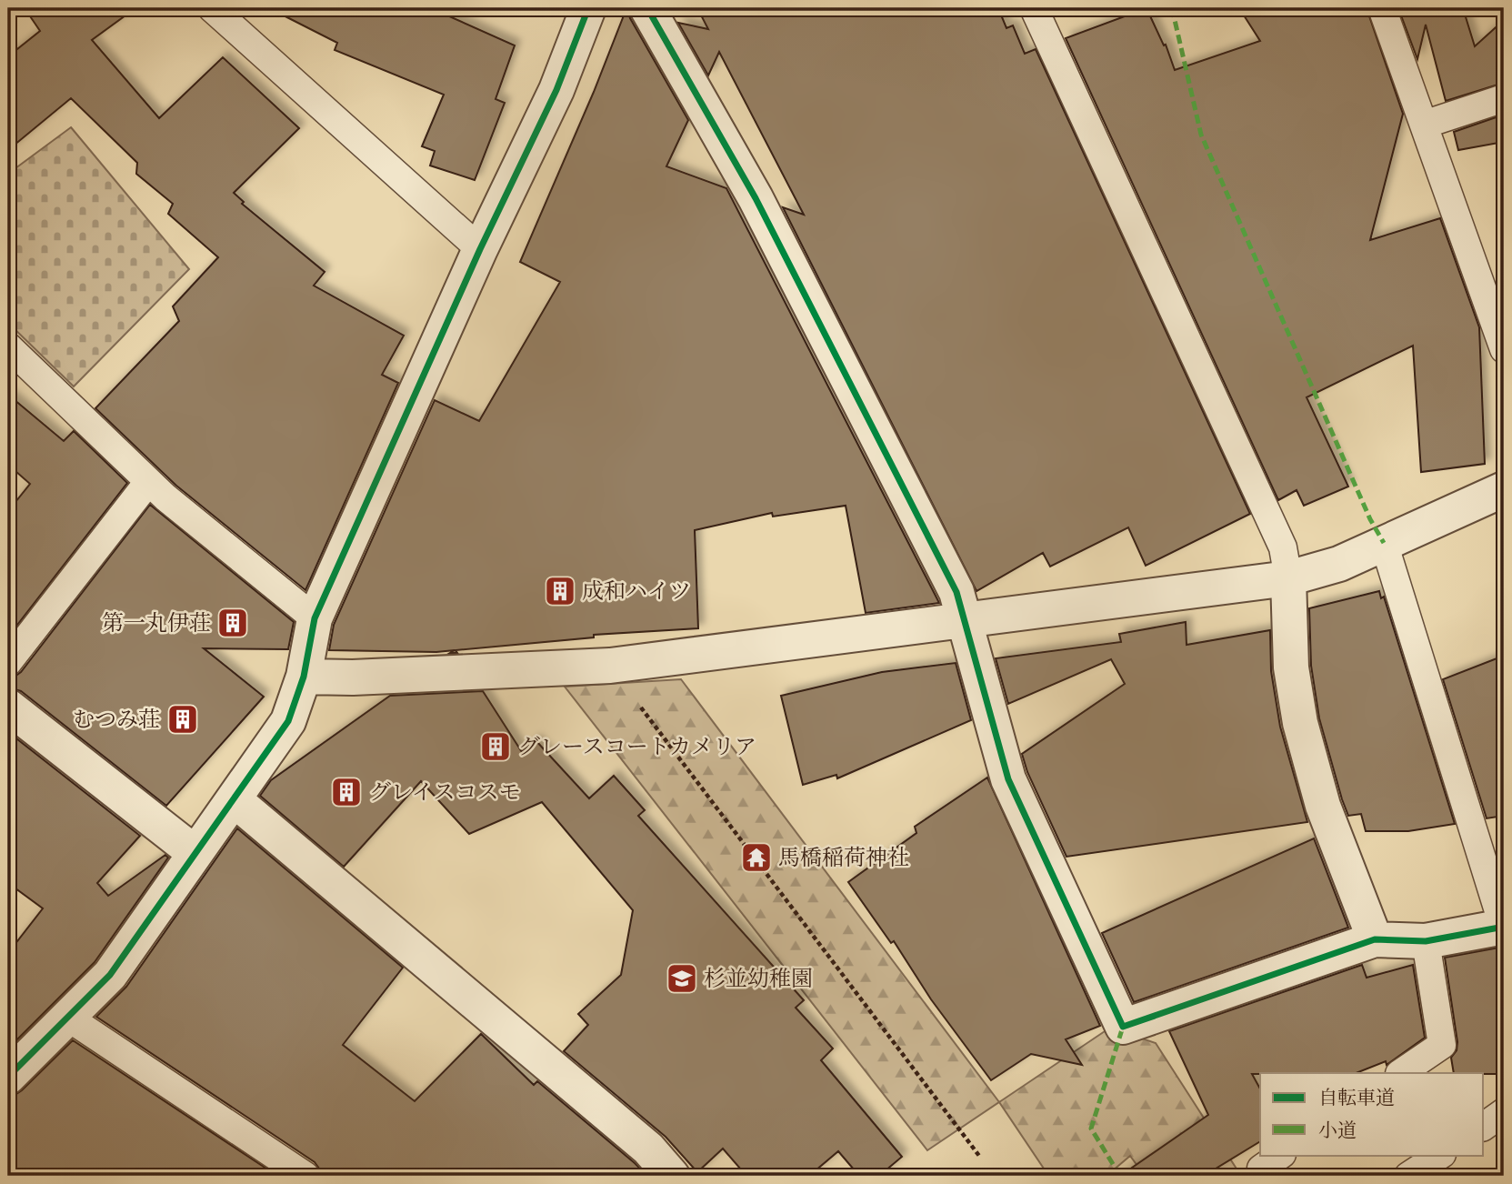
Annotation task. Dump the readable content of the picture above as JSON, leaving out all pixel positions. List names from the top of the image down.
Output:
{
  "places": {
    "building": [
      "成和ハイツ",
      "第一丸伊荘",
      "むつみ荘",
      "グレースコートカメリア",
      "グレイスコスモ"
    ],
    "temple": ["馬橋稲荷神社"],
    "school or university": ["杉並幼稚園"]
  },
  "legend": ["自転車道", "小道"]
}
